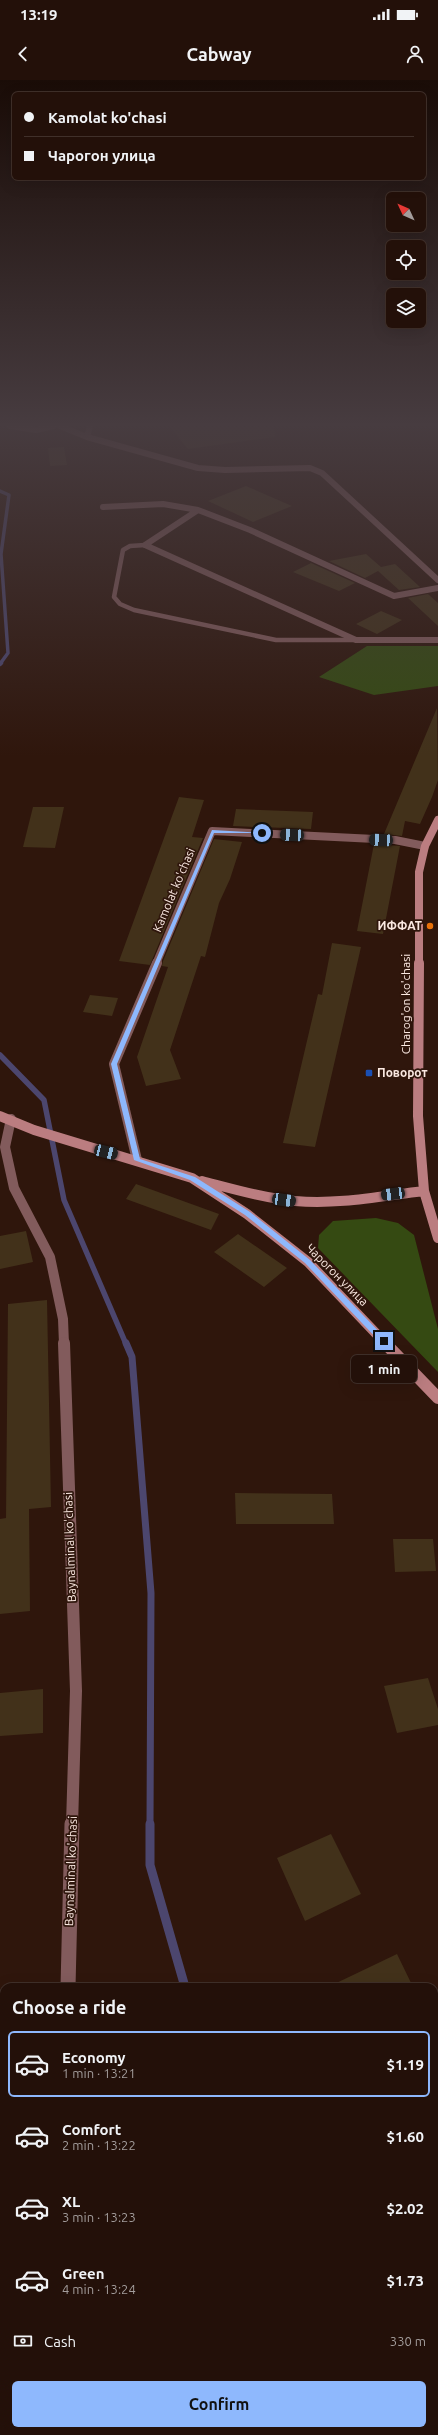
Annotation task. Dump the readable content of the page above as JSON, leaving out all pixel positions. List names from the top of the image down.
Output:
{
  "streets": {
    "main road": ["Charog'on ko'chasi", "Чарогон улица"],
    "street": ["Kamolat ko'chasi", "Baynalminal ko'chasi"]
  },
  "crossings": [
    ["Kamolat ko'chasi", "Charog'on ko'chasi"],
    ["Kamolat ko'chasi", "Чарогон улица"],
    ["Чарогон улица", "Baynalminal ko'chasi"]
  ],
  "places": {
    "other": ["ИФФАТ"],
    "transit": ["Поворот"]
  },
  "north": "top left",
  "page": {
    "status": "13:19",
    "header": "Cabway",
    "banner": ["Kamolat ko'chasi", "Чарогон улица"],
    "bubble": "1 min",
    "heading": "Choose a ride",
    "list": [
      {
        "name": "Economy",
        "note": "1 min · 13:21",
        "value": "$1.19"
      },
      {
        "name": "Comfort",
        "note": "2 min · 13:22",
        "value": "$1.60"
      },
      {
        "name": "XL",
        "note": "3 min · 13:23",
        "value": "$2.02"
      },
      {
        "name": "Green",
        "note": "4 min · 13:24",
        "value": "$1.73"
      }
    ],
    "pay": ["Cash", "330 m"],
    "buttons": "Confirm"
  }
}
